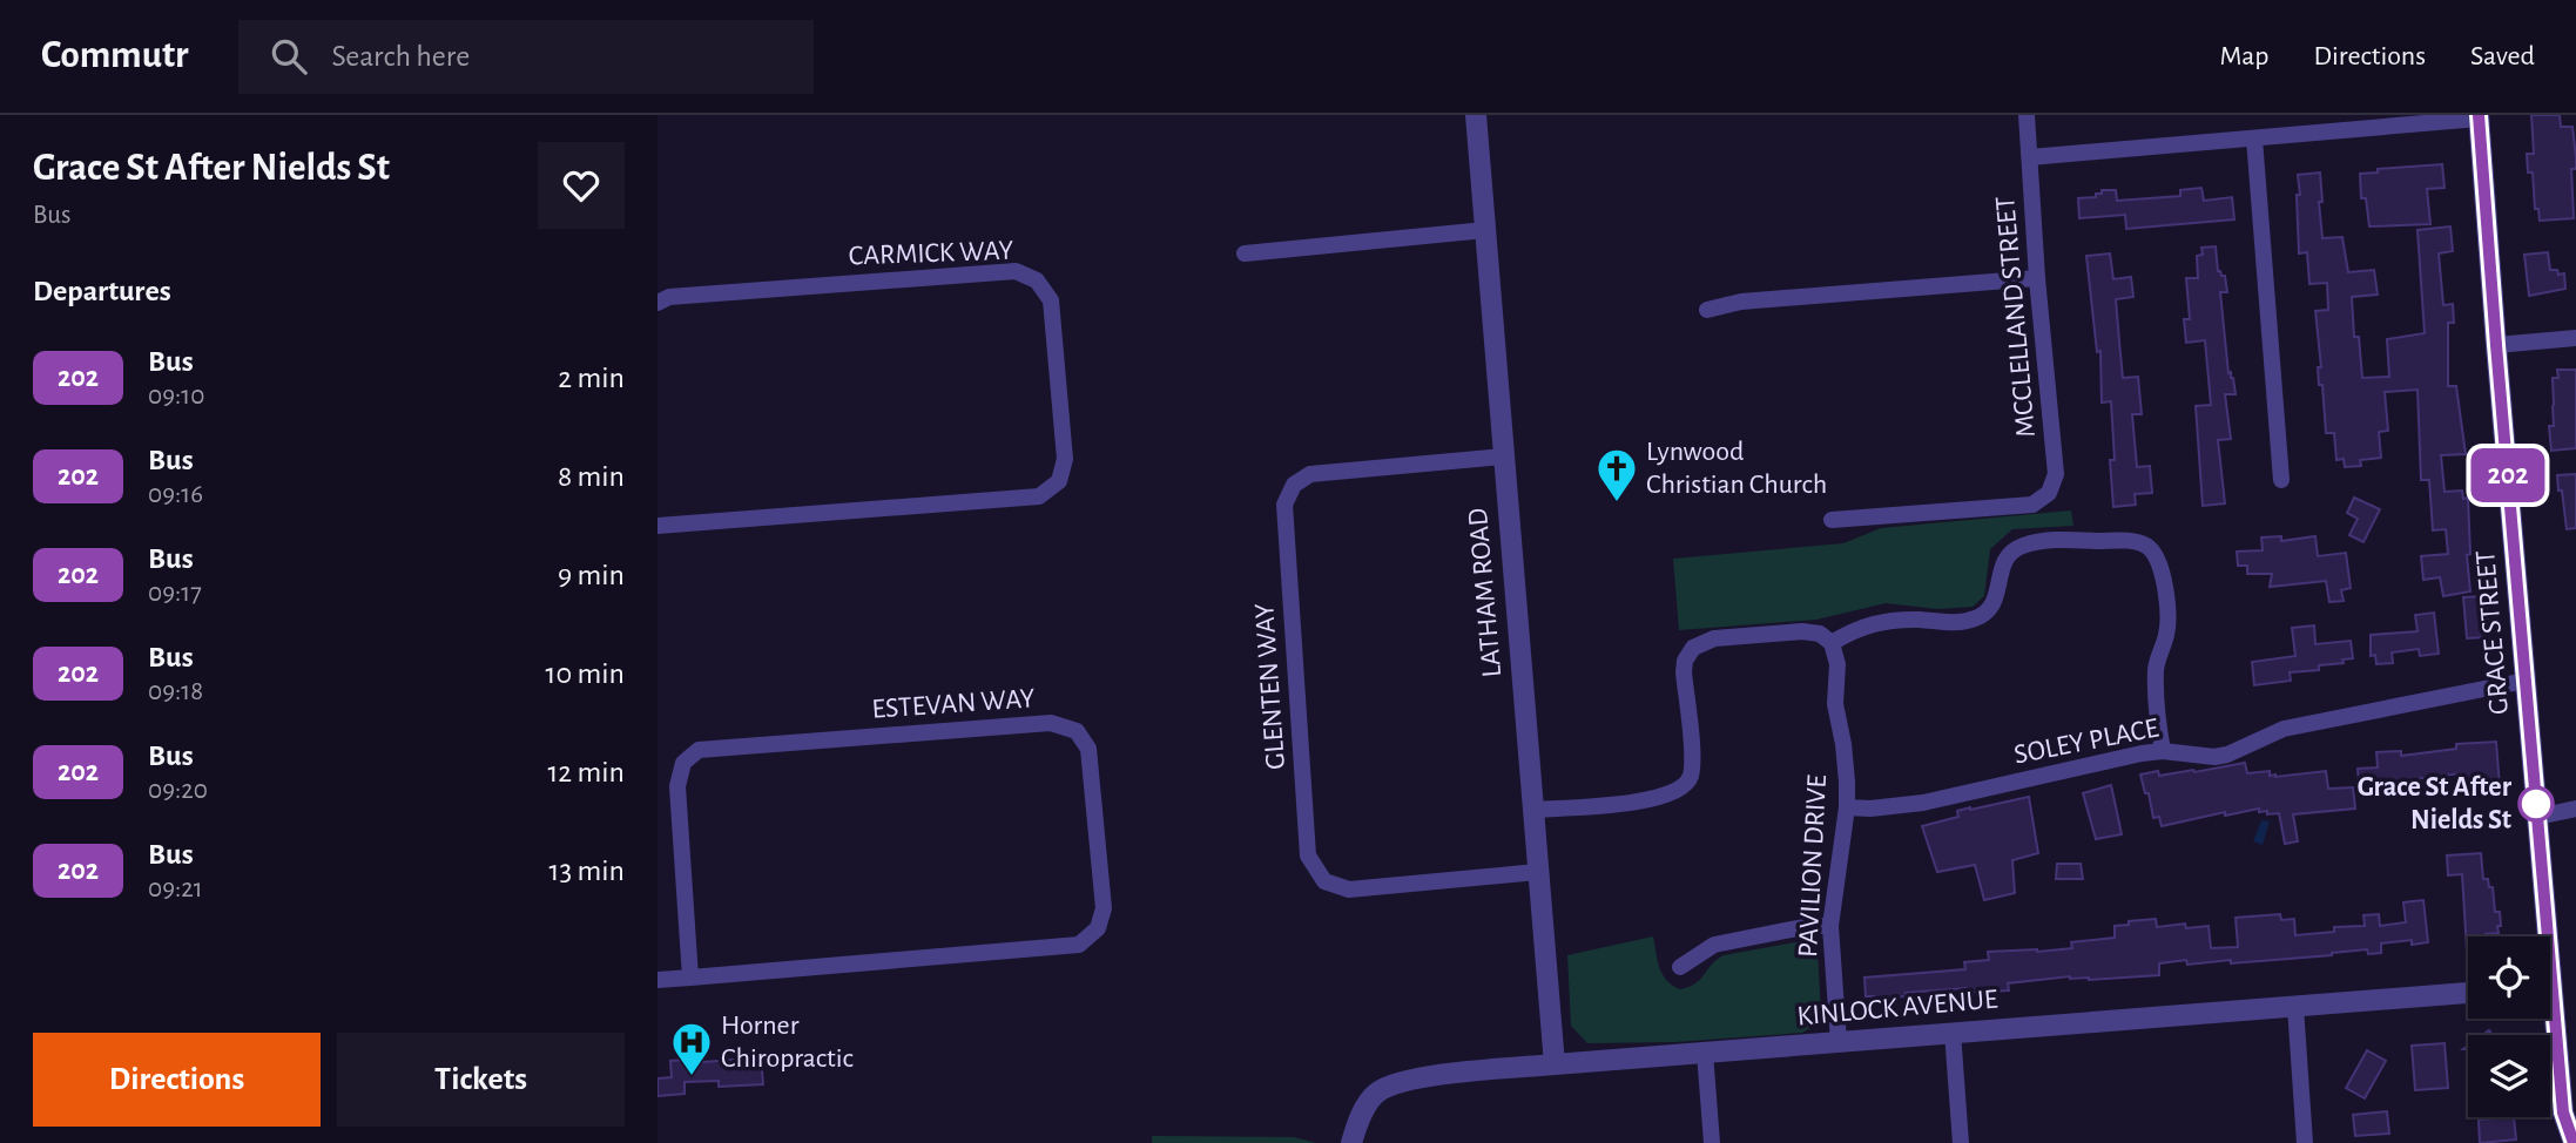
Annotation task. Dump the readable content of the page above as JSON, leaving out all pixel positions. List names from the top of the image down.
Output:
{
  "streets": {
    "street": [
      "CARMICK WAY",
      "MCCLELLAND STREET",
      "LATHAM ROAD",
      "GRACE STREET",
      "GLENTEN WAY",
      "ESTEVAN WAY",
      "SOLEY PLACE",
      "PAVILION DRIVE",
      "KINLOCK AVENUE"
    ]
  },
  "crossings": [
    ["LATHAM ROAD", "GLENTEN WAY"],
    ["LATHAM ROAD", "KINLOCK AVENUE"],
    ["GRACE STREET", "SOLEY PLACE"],
    ["SOLEY PLACE", "PAVILION DRIVE"],
    ["PAVILION DRIVE", "KINLOCK AVENUE"]
  ],
  "places": {
    "church": ["Lynwood Christian Church"],
    "other": ["Grace St After Nields St"],
    "hospital": ["Horner Chiropractic"]
  },
  "lines": ["bus line 202"],
  "page": {
    "header": "Commutr",
    "search": "Search here",
    "nav": ["Map", "Directions", "Saved"],
    "heading": [
      ["Grace St After Nields St", "Bus"],
      "Departures"
    ],
    "on_map": "202",
    "list": [
      {
        "mark": "202",
        "name": "Bus",
        "note": "09:10",
        "value": "2 min"
      },
      {
        "mark": "202",
        "name": "Bus",
        "note": "09:16",
        "value": "8 min"
      },
      {
        "mark": "202",
        "name": "Bus",
        "note": "09:17",
        "value": "9 min"
      },
      {
        "mark": "202",
        "name": "Bus",
        "note": "09:18",
        "value": "10 min"
      },
      {
        "mark": "202",
        "name": "Bus",
        "note": "09:20",
        "value": "12 min"
      },
      {
        "mark": "202",
        "name": "Bus",
        "note": "09:21",
        "value": "13 min"
      }
    ],
    "buttons": ["Directions", "Tickets"]
  }
}
